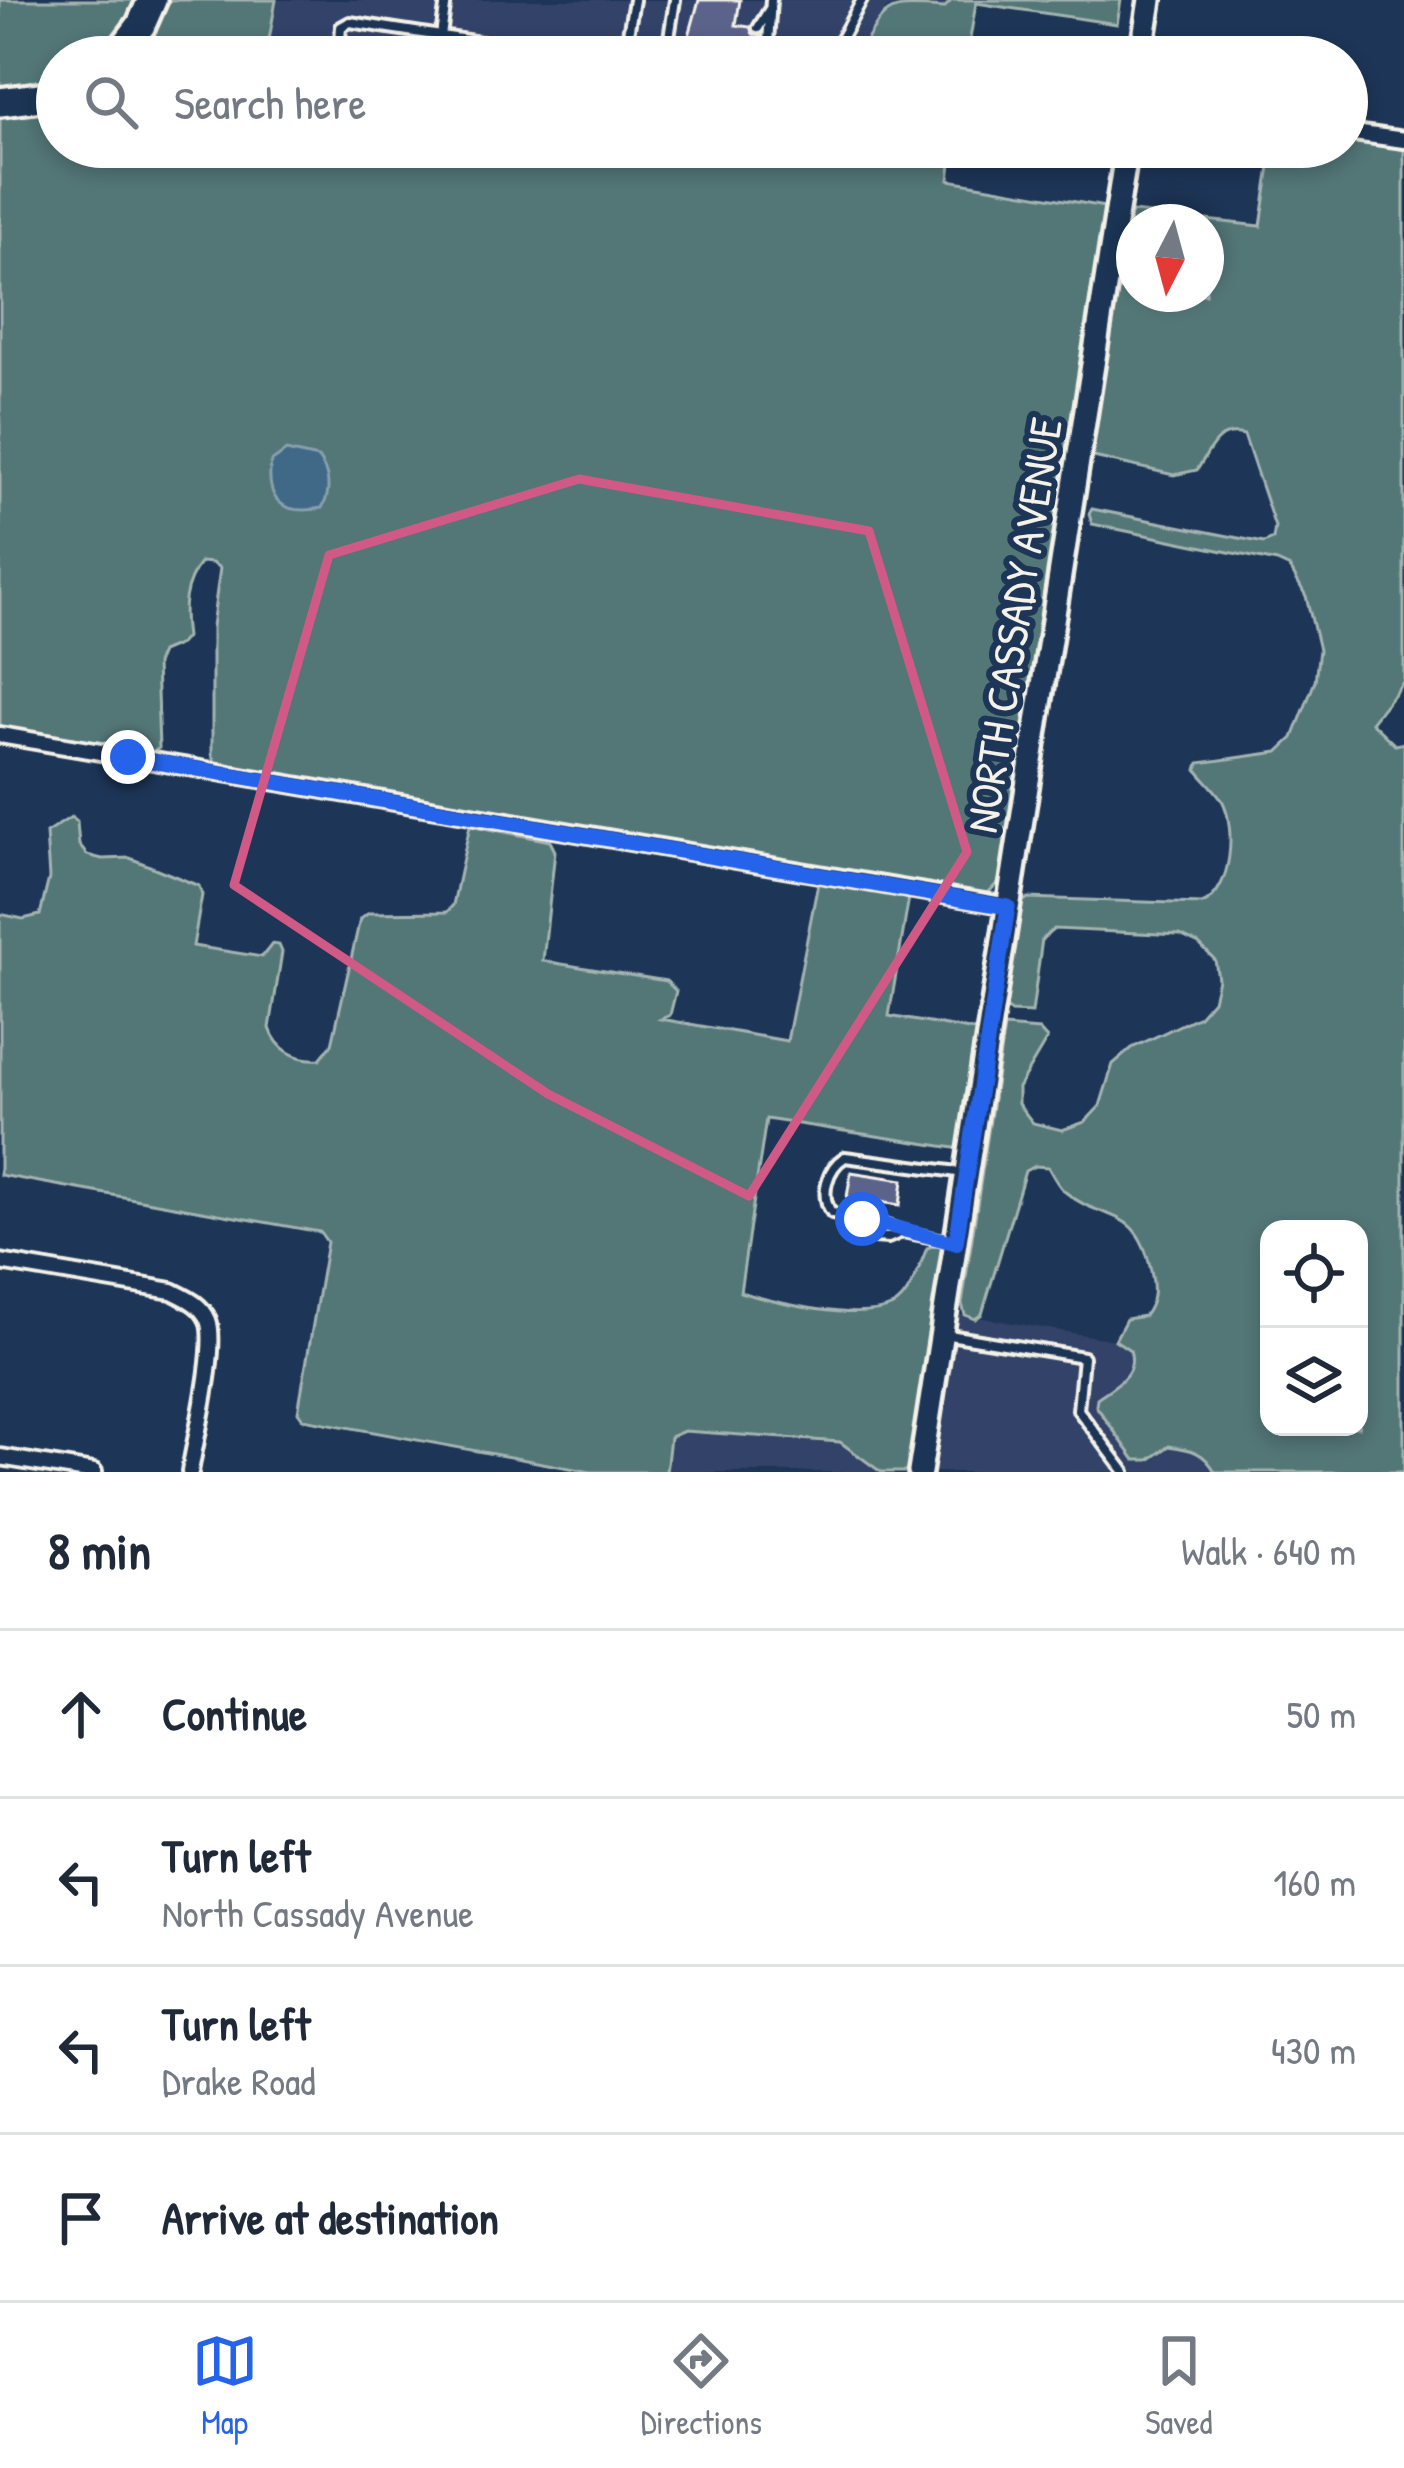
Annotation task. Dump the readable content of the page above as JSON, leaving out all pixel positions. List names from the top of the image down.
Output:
{
  "streets": {
    "main road": ["NORTH CASSADY AVENUE"]
  },
  "north": "bottom",
  "page": {
    "search": "Search here",
    "heading": ["8 min", "Walk · 640 m"],
    "list": [
      ["Continue", "50 m"],
      ["Turn left", "North Cassady Avenue", "160 m"],
      ["Turn left", "Drake Road", "430 m"],
      "Arrive at destination"
    ],
    "nav": ["Map", "Directions", "Saved"]
  }
}
